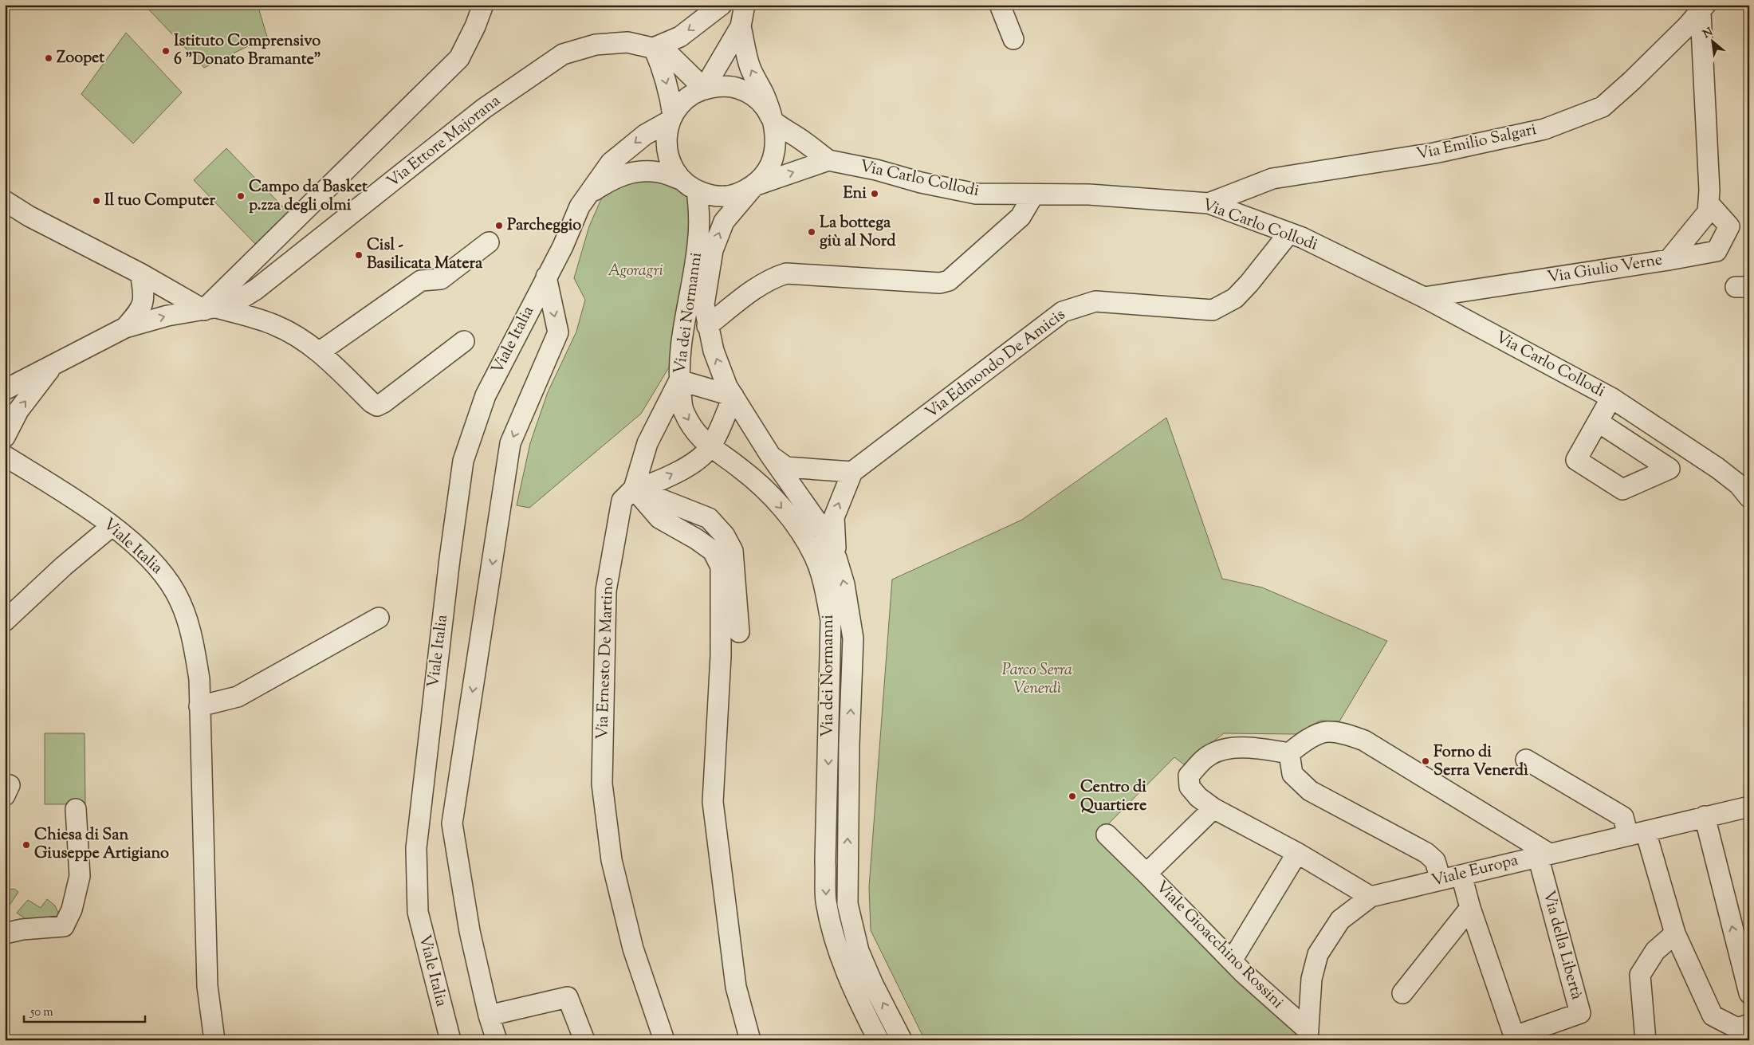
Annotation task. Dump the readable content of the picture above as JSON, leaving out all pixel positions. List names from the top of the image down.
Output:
{
  "streets": {
    "street": [
      "Via Ettore Majorana",
      "Via Emilio Salgari",
      "Via Carlo Collodi",
      "Via Giulio Verne",
      "Via dei Normanni",
      "Viale Italia",
      "Via Edmondo De Amicis",
      "Via Ernesto De Martino",
      "Viale Europa",
      "Viale Gioacchino Rossini",
      "Via della Libertà"
    ]
  },
  "crossings": [
    ["Via Ettore Majorana", "Via dei Normanni"],
    ["Via Ettore Majorana", "Viale Italia"],
    ["Via Emilio Salgari", "Via Carlo Collodi"],
    ["Via Emilio Salgari", "Via Giulio Verne"],
    ["Via Carlo Collodi", "Via Giulio Verne"],
    ["Via Carlo Collodi", "Via Edmondo De Amicis"],
    ["Via dei Normanni", "Viale Italia"],
    ["Viale Europa", "Viale Gioacchino Rossini"],
    ["Viale Europa", "Via della Libertà"]
  ],
  "parks": ["Agoragri", "Parco Serra Venerdì"],
  "places": [
    "Istituto Comprensivo 6 \"Donato Bramante\"",
    "Zoopet",
    "Eni",
    "Campo da Basket p.zza degli olmi",
    "Il tuo Computer",
    "Parcheggio",
    "La bottega giù al Nord",
    "Cisl - Basilicata Matera",
    "Forno di Serra Venerdì",
    "Centro di Quartiere",
    "Chiesa di San Giuseppe Artigiano"
  ],
  "scale_bar": "50 m",
  "north": "top left"
}
